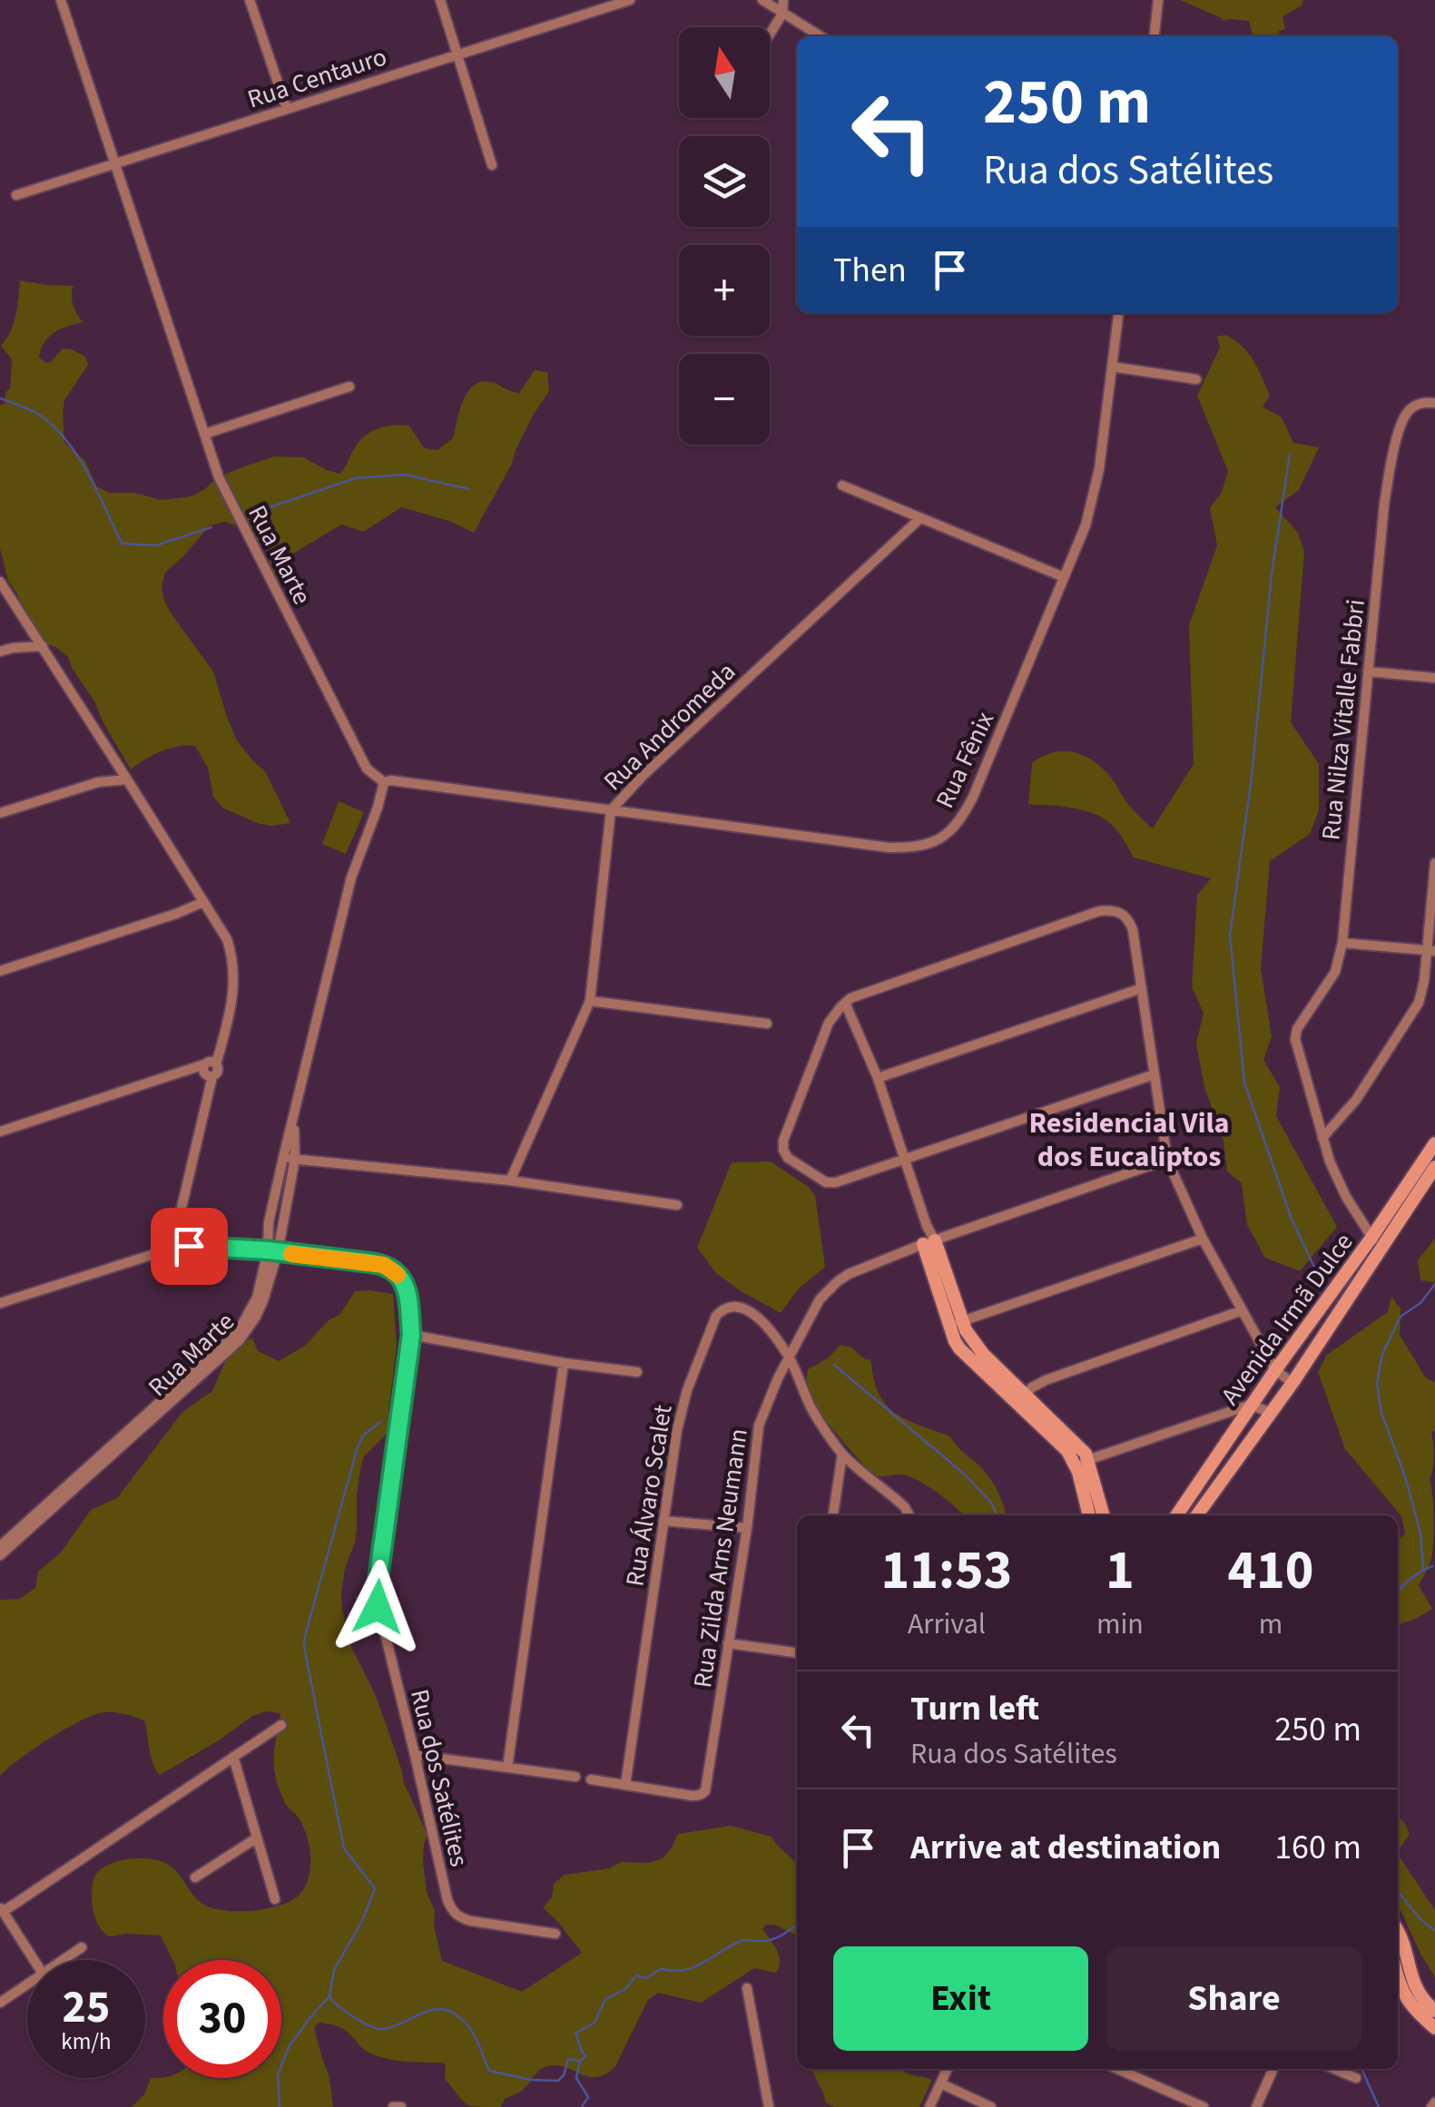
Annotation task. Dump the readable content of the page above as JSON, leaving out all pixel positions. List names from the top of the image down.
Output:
{
  "streets": {
    "street": [
      "Rua Centauro",
      "Rua Marte",
      "Rua Nilza Vitalle Fabbri",
      "Rua Andromeda",
      "Rua Fênix",
      "Avenida Irmã Dulce",
      "Rua Álvaro Scalet",
      "Rua Zilda Arns Neumann",
      "Rua dos Satélites"
    ]
  },
  "crossings": [
    ["Rua Centauro", "Rua Marte"],
    ["Rua Marte", "Rua Fênix"],
    ["Rua Marte", "Rua dos Satélites"],
    ["Rua Andromeda", "Rua Fênix"],
    ["Rua Álvaro Scalet", "Rua Zilda Arns Neumann"]
  ],
  "districts": ["Residencial Vila dos Eucaliptos"],
  "north": "top",
  "page": {
    "map_buttons": ["+", "−"],
    "turn": ["250 m", "Rua dos Satélites"],
    "then": "Then",
    "eta": [
      "11:53",
      "Arrival",
      "1",
      "min",
      "410",
      "m"
    ],
    "list": [
      {
        "name": "Turn left",
        "note": "Rua dos Satélites",
        "value": "250 m"
      },
      {
        "name": "Arrive at destination",
        "value": "160 m"
      }
    ],
    "buttons": ["Exit", "Share"],
    "speed": "25 km/h",
    "limit": "30"
  }
}
